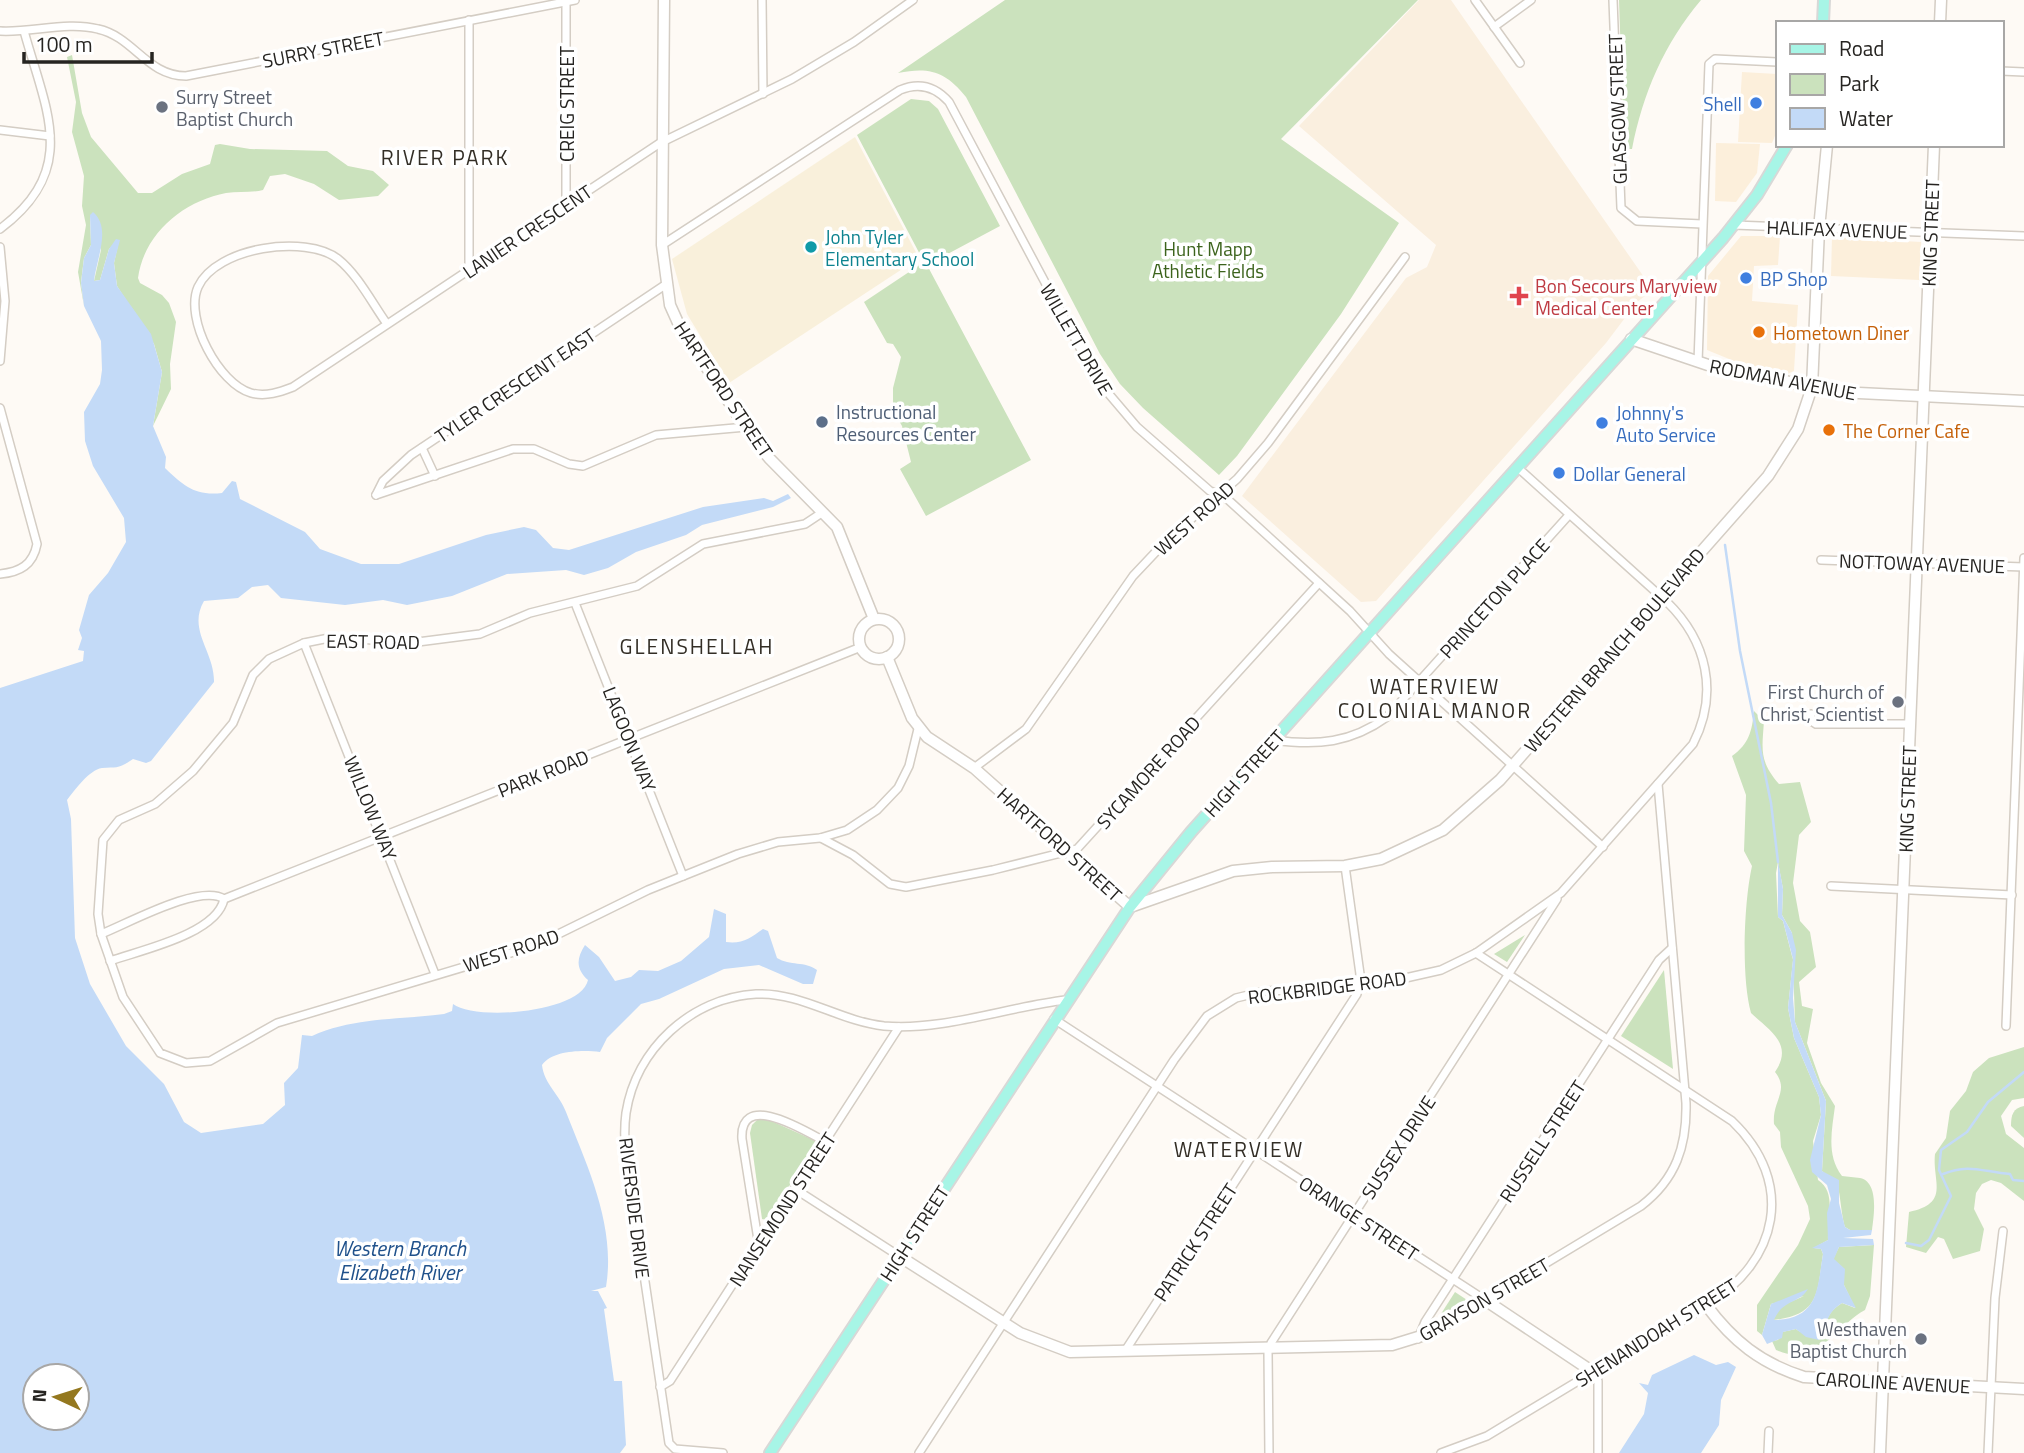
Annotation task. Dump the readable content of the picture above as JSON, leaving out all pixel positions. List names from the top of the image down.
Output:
{
  "streets": {
    "main road": ["HIGH STREET"],
    "street": [
      "SURRY STREET",
      "CREIG STREET",
      "GLASGOW STREET",
      "HALIFAX AVENUE",
      "LANIER CRESCENT",
      "KING STREET",
      "WILLETT DRIVE",
      "RODMAN AVENUE",
      "TYLER CRESCENT EAST",
      "HARTFORD STREET",
      "WEST ROAD",
      "NOTTOWAY AVENUE",
      "PRINCETON PLACE",
      "EAST ROAD",
      "WESTERN BRANCH BOULEVARD",
      "LAGOON WAY",
      "SYCAMORE ROAD",
      "PARK ROAD",
      "WILLOW WAY",
      "ROCKBRIDGE ROAD",
      "RUSSELL STREET",
      "SUSSEX DRIVE",
      "RIVERSIDE DRIVE",
      "NANSEMOND STREET",
      "ORANGE STREET",
      "PATRICK STREET",
      "GRAYSON STREET",
      "SHENANDOAH STREET",
      "CAROLINE AVENUE"
    ]
  },
  "crossings": [
    ["SURRY STREET", "CREIG STREET"],
    ["CREIG STREET", "LANIER CRESCENT"],
    ["HALIFAX AVENUE", "KING STREET"],
    ["HALIFAX AVENUE", "WESTERN BRANCH BOULEVARD"],
    ["HALIFAX AVENUE", "HIGH STREET"],
    ["LANIER CRESCENT", "HARTFORD STREET"],
    ["KING STREET", "RODMAN AVENUE"],
    ["KING STREET", "NOTTOWAY AVENUE"],
    ["KING STREET", "CAROLINE AVENUE"],
    ["WILLETT DRIVE", "HARTFORD STREET"],
    ["WILLETT DRIVE", "WEST ROAD"],
    ["WILLETT DRIVE", "PRINCETON PLACE"],
    ["WILLETT DRIVE", "WESTERN BRANCH BOULEVARD"],
    ["WILLETT DRIVE", "SYCAMORE ROAD"],
    ["WILLETT DRIVE", "HIGH STREET"],
    ["WILLETT DRIVE", "ROCKBRIDGE ROAD"],
    ["RODMAN AVENUE", "WESTERN BRANCH BOULEVARD"],
    ["RODMAN AVENUE", "HIGH STREET"],
    ["TYLER CRESCENT EAST", "HARTFORD STREET"],
    ["HARTFORD STREET", "WEST ROAD"],
    ["HARTFORD STREET", "EAST ROAD"],
    ["HARTFORD STREET", "WESTERN BRANCH BOULEVARD"],
    ["HARTFORD STREET", "SYCAMORE ROAD"],
    ["HARTFORD STREET", "PARK ROAD"],
    ["HARTFORD STREET", "HIGH STREET"],
    ["WEST ROAD", "EAST ROAD"],
    ["WEST ROAD", "LAGOON WAY"],
    ["WEST ROAD", "SYCAMORE ROAD"],
    ["WEST ROAD", "WILLOW WAY"],
    ["PRINCETON PLACE", "HIGH STREET"],
    ["PRINCETON PLACE", "ROCKBRIDGE ROAD"],
    ["EAST ROAD", "LAGOON WAY"],
    ["EAST ROAD", "PARK ROAD"],
    ["EAST ROAD", "WILLOW WAY"],
    ["WESTERN BRANCH BOULEVARD", "HIGH STREET"],
    ["WESTERN BRANCH BOULEVARD", "ROCKBRIDGE ROAD"],
    ["LAGOON WAY", "PARK ROAD"],
    ["PARK ROAD", "WILLOW WAY"],
    ["HIGH STREET", "ROCKBRIDGE ROAD"],
    ["HIGH STREET", "RIVERSIDE DRIVE"],
    ["HIGH STREET", "ORANGE STREET"],
    ["HIGH STREET", "GRAYSON STREET"],
    ["ROCKBRIDGE ROAD", "SUSSEX DRIVE"],
    ["ROCKBRIDGE ROAD", "ORANGE STREET"],
    ["ROCKBRIDGE ROAD", "PATRICK STREET"],
    ["ROCKBRIDGE ROAD", "GRAYSON STREET"],
    ["ROCKBRIDGE ROAD", "SHENANDOAH STREET"],
    ["RUSSELL STREET", "ORANGE STREET"],
    ["RUSSELL STREET", "GRAYSON STREET"],
    ["RUSSELL STREET", "SHENANDOAH STREET"],
    ["SUSSEX DRIVE", "ORANGE STREET"],
    ["SUSSEX DRIVE", "GRAYSON STREET"],
    ["SUSSEX DRIVE", "SHENANDOAH STREET"],
    ["RIVERSIDE DRIVE", "NANSEMOND STREET"],
    ["NANSEMOND STREET", "GRAYSON STREET"],
    ["ORANGE STREET", "PATRICK STREET"],
    ["ORANGE STREET", "GRAYSON STREET"],
    ["ORANGE STREET", "SHENANDOAH STREET"],
    ["PATRICK STREET", "GRAYSON STREET"],
    ["GRAYSON STREET", "SHENANDOAH STREET"],
    ["SHENANDOAH STREET", "CAROLINE AVENUE"]
  ],
  "districts": [
    "RIVER PARK",
    "GLENSHELLAH",
    "WATERVIEW COLONIAL MANOR",
    "WATERVIEW"
  ],
  "water": ["Western Branch Elizabeth River"],
  "parks": ["Hunt Mapp Athletic Fields"],
  "places": {
    "other": [
      "Shell",
      "Surry Street Baptist Church",
      "John Tyler Elementary School",
      "BP Shop",
      "Hometown Diner",
      "Instructional Resources Center",
      "Johnny's Auto Service",
      "The Corner Cafe",
      "Dollar General",
      "First Church of Christ, Scientist",
      "Westhaven Baptist Church"
    ],
    "health": ["Bon Secours Maryview Medical Center"]
  },
  "legend": ["Road", "Park", "Water"],
  "scale_bar": "100 m",
  "north": "left"
}
